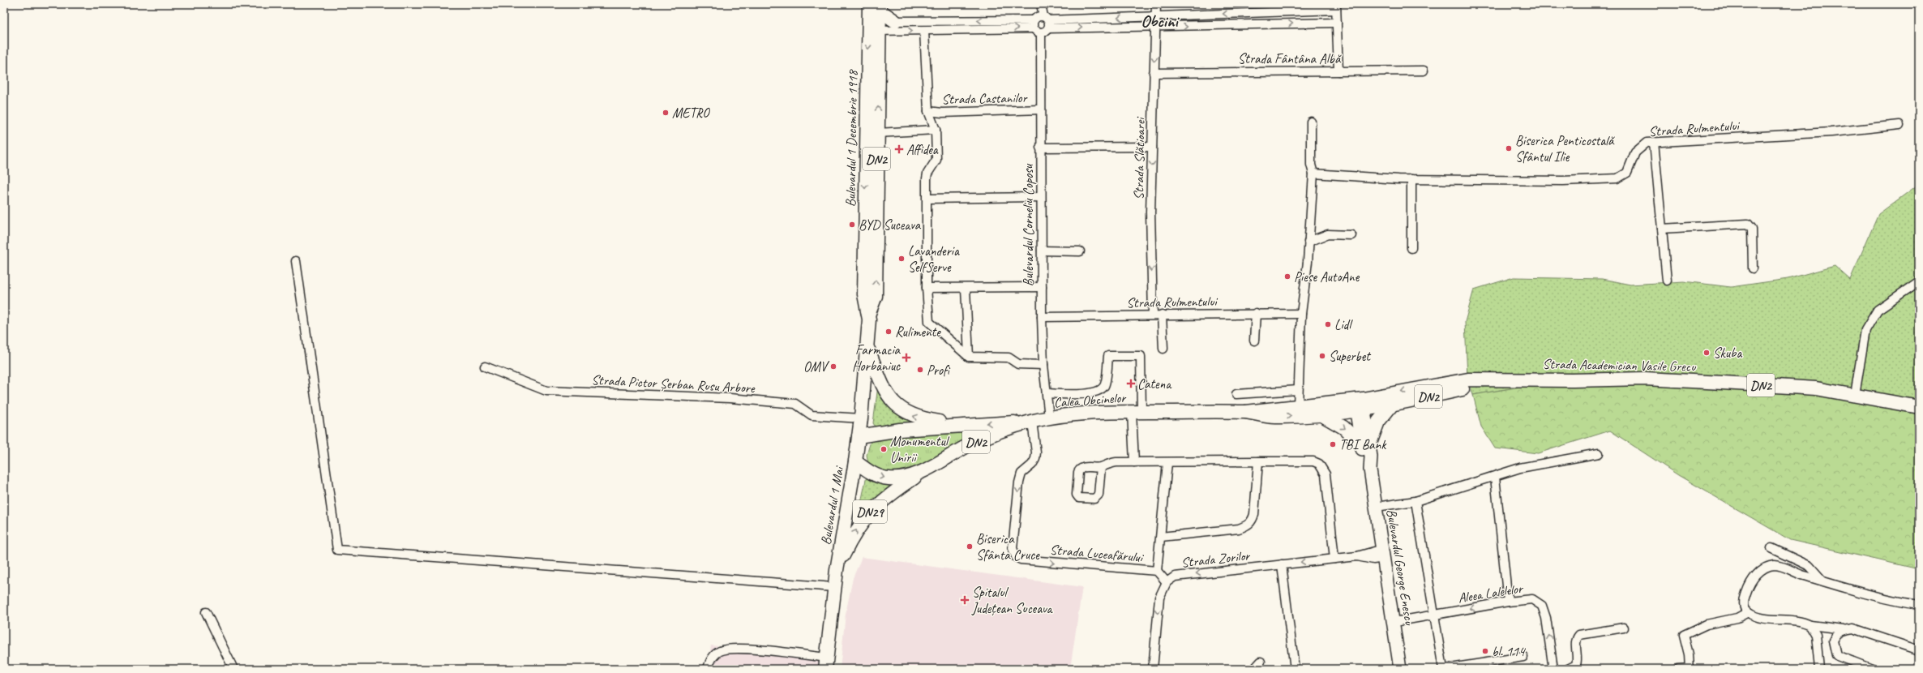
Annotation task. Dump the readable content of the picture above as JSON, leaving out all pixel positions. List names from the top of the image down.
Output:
{
  "streets": {
    "main road": [
      "Bulevardul 1 Decembrie 1918",
      "DN2",
      "Strada Academician Vasile Grecu",
      "Calea Obcinelor",
      "Bulevardul 1 Mai",
      "DN29",
      "Bulevardul George Enescu"
    ],
    "street": [
      "Strada Fântâna Albă",
      "Strada Castanilor",
      "Strada Rulmentului",
      "Strada Slătioarei",
      "Bulevardul Corneliu Coposu",
      "Strada Pictor Șerban Rusu Arbore",
      "Strada Luceafărului",
      "Strada Zorilor",
      "Aleea Lalelelor"
    ]
  },
  "crossings": [
    ["Strada Fântâna Albă", "Strada Slătioarei"],
    ["Strada Castanilor", "Bulevardul Corneliu Coposu"],
    ["Strada Rulmentului", "Strada Slătioarei"],
    ["Strada Rulmentului", "Bulevardul Corneliu Coposu"],
    ["Bulevardul 1 Decembrie 1918", "DN2"],
    ["Bulevardul 1 Decembrie 1918", "Bulevardul 1 Mai"],
    ["DN2", "Calea Obcinelor"],
    ["DN2", "Bulevardul 1 Mai"],
    ["Bulevardul Corneliu Coposu", "Calea Obcinelor"],
    ["Strada Academician Vasile Grecu", "Calea Obcinelor"],
    ["Strada Academician Vasile Grecu", "Bulevardul George Enescu"],
    ["Strada Pictor Șerban Rusu Arbore", "Bulevardul 1 Mai"],
    ["Calea Obcinelor", "Bulevardul 1 Mai"],
    ["Calea Obcinelor", "DN29"],
    ["Calea Obcinelor", "Strada Luceafărului"],
    ["Calea Obcinelor", "Bulevardul George Enescu"],
    ["Bulevardul 1 Mai", "DN29"],
    ["Strada Luceafărului", "Strada Zorilor"],
    ["Strada Zorilor", "Bulevardul George Enescu"],
    ["Bulevardul George Enescu", "Aleea Lalelelor"]
  ],
  "one_way": ["Strada Slătioarei", "Strada Zorilor"],
  "districts": ["Obcini"],
  "places": {
    "other": [
      "METRO",
      "Biserica Penticostală Sfântul Ilie",
      "BYD Suceava",
      "Lavanderia SelfServe",
      "Piese AutoAne",
      "Lidl",
      "Rulimente",
      "Skuba",
      "Superbet",
      "OMV",
      "Profi",
      "TBI Bank",
      "Monumentul Unirii",
      "Biserica Sfânta Cruce",
      "bl. 114"
    ],
    "health": [
      "Affidea",
      "Farmacia Horbaniuc",
      "Catena",
      "Spitalul Județean Suceava"
    ]
  }
}
